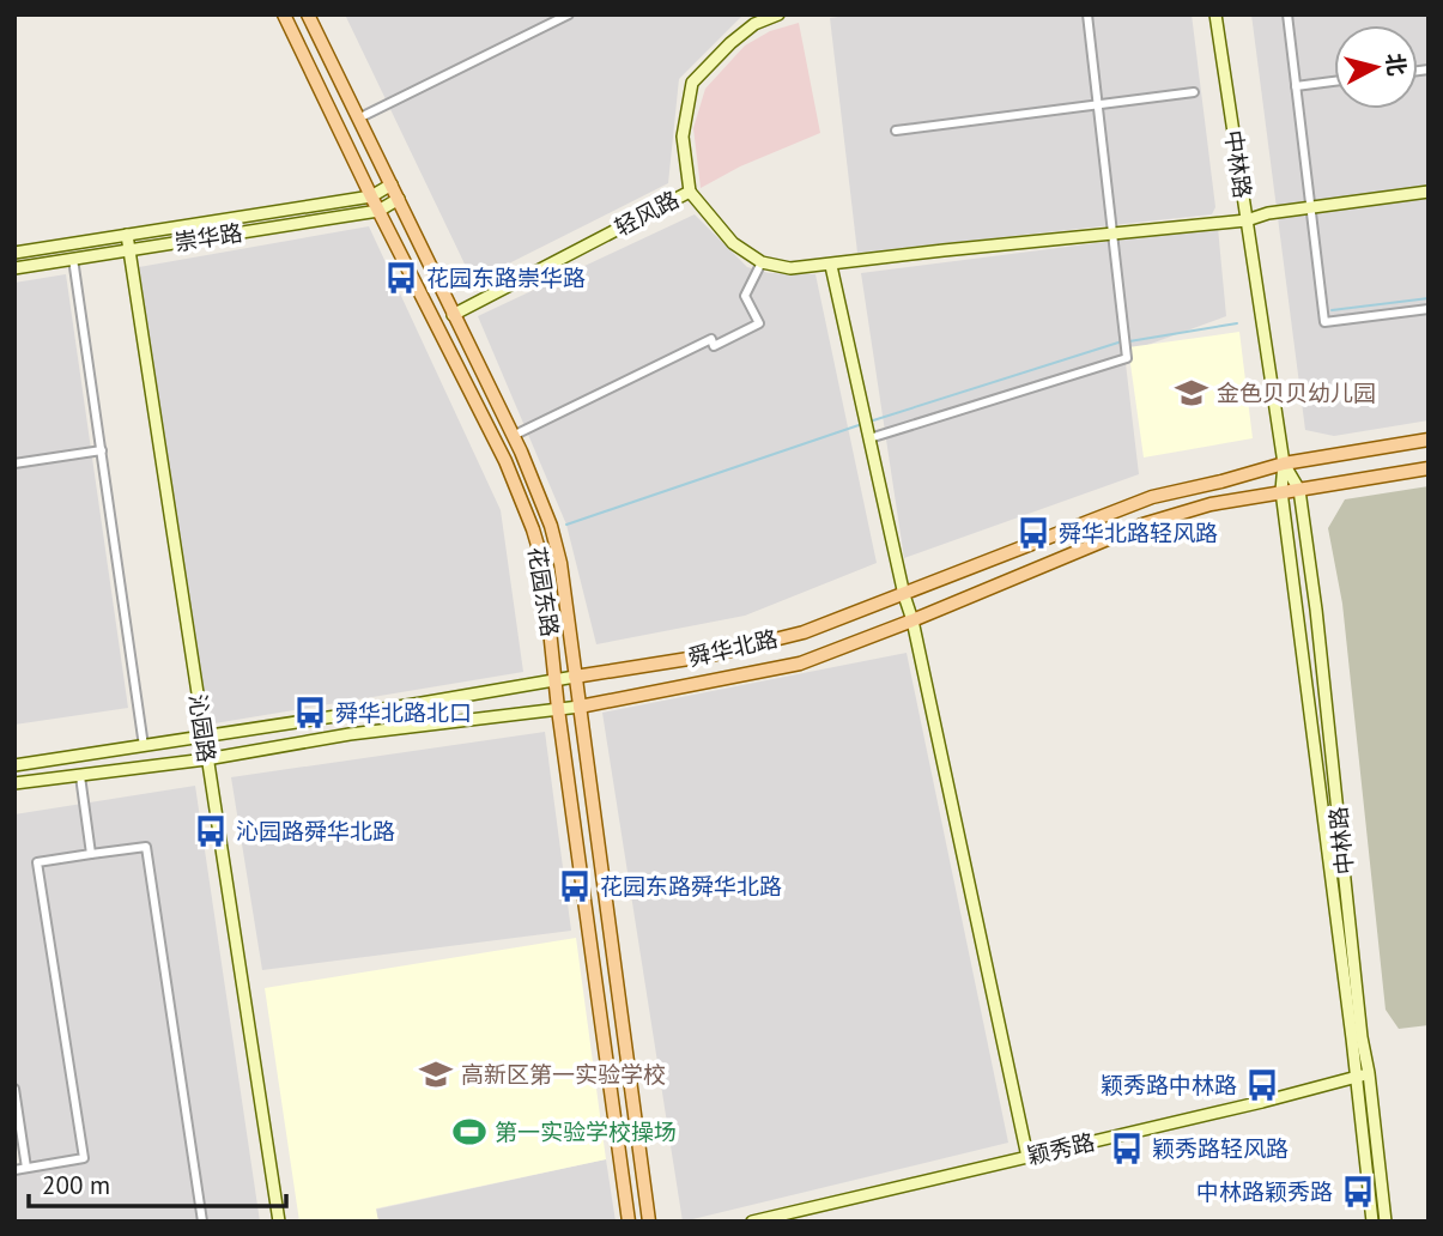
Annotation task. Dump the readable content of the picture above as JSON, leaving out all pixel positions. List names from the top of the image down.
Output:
{
  "streets": {
    "main road": [
      "中林路",
      "轻风路",
      "崇华路",
      "花园东路",
      "舜华北路",
      "沁园路",
      "颖秀路"
    ]
  },
  "crossings": [
    ["中林路", "舜华北路"],
    ["中林路", "颖秀路"],
    ["轻风路", "花园东路"],
    ["崇华路", "花园东路"],
    ["崇华路", "沁园路"],
    ["花园东路", "舜华北路"],
    ["舜华北路", "沁园路"]
  ],
  "places": {
    "bus stop": [
      "花园东路崇华路",
      "舜华北路轻风路",
      "舜华北路北口",
      "沁园路舜华北路",
      "花园东路舜华北路",
      "颖秀路中林路",
      "颖秀路轻风路",
      "中林路颖秀路"
    ],
    "school or university": ["金色贝贝幼儿园", "高新区第一实验学校"],
    "sports": ["第一实验学校操场"]
  },
  "scale_bar": "200 m",
  "north": "right"
}
